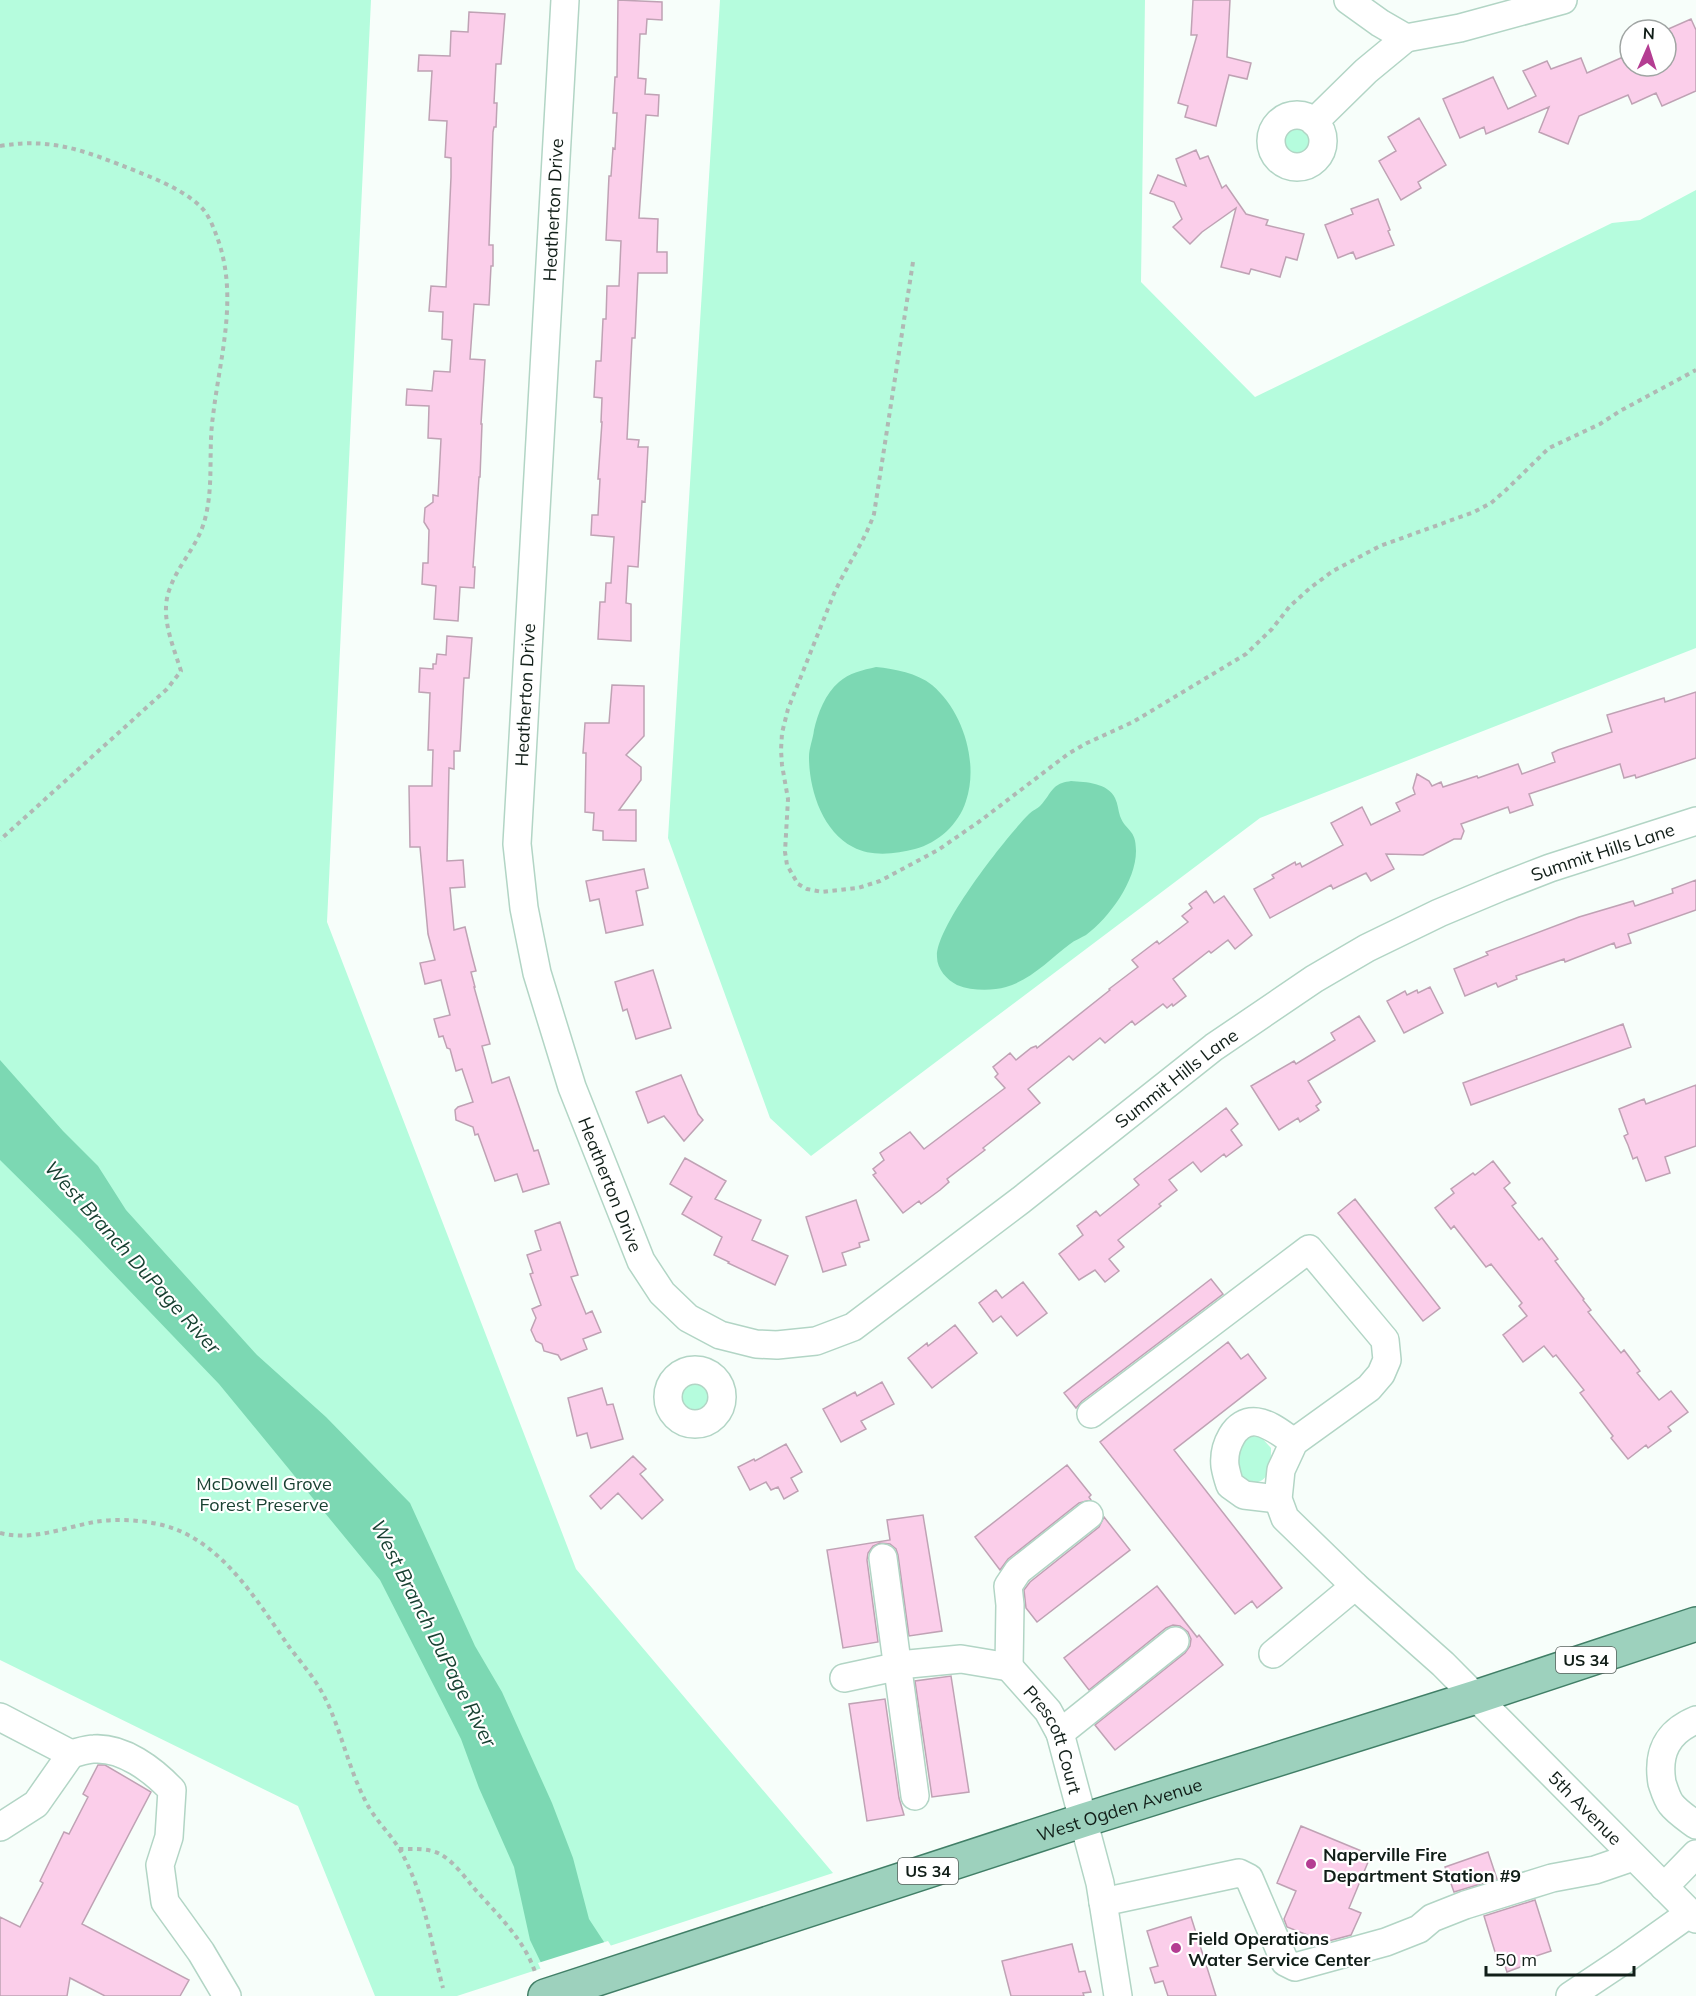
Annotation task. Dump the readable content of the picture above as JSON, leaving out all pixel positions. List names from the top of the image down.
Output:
{
  "streets": {
    "main road": ["US 34", "West Ogden Avenue"],
    "street": [
      "Heatherton Drive",
      "Summit Hills Lane",
      "Prescott Court",
      "5th Avenue"
    ]
  },
  "crossings": [
    ["Heatherton Drive", "Summit Hills Lane"],
    ["Prescott Court", "West Ogden Avenue"],
    ["5th Avenue", "West Ogden Avenue"]
  ],
  "water": ["West Branch DuPage River"],
  "parks": ["McDowell Grove Forest Preserve"],
  "places": ["Naperville Fire Department Station #9", "Field Operations Water Service Center"],
  "scale_bar": "50 m",
  "north": "top"
}
